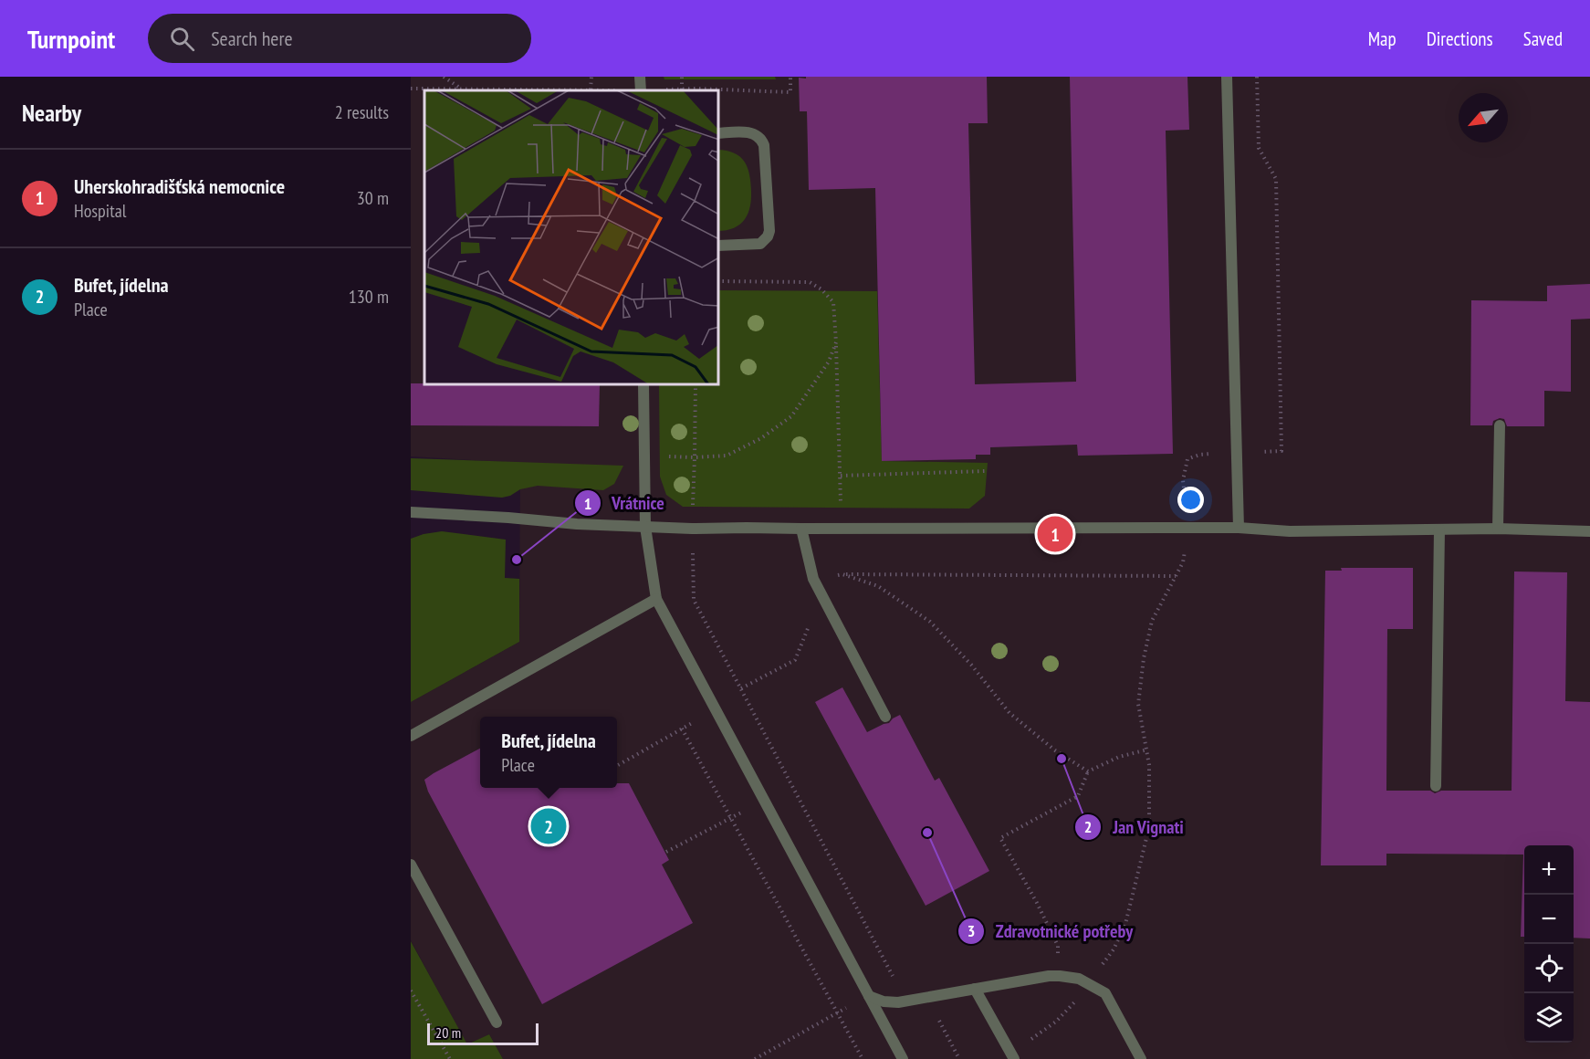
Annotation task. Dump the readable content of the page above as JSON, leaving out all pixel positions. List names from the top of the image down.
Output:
{
  "places": ["Vrátnice", "Jan Vignati", "Zdravotnické potřeby"],
  "scale_bar": "20 m",
  "north": "bottom left",
  "page": {
    "header": "Turnpoint",
    "search": "Search here",
    "nav": ["Map", "Directions", "Saved"],
    "heading": ["Nearby", "2 results"],
    "list": [
      {
        "mark": "1",
        "name": "Uherskohradišťská nemocnice",
        "note": "Hospital",
        "value": "30 m"
      },
      {
        "mark": "2",
        "name": "Bufet, jídelna",
        "note": "Place",
        "value": "130 m"
      }
    ],
    "pins": ["1", "2"],
    "popup": ["Bufet, jídelna", "Place"],
    "map_buttons": ["+", "−"],
    "scale": "20 m"
  }
}
